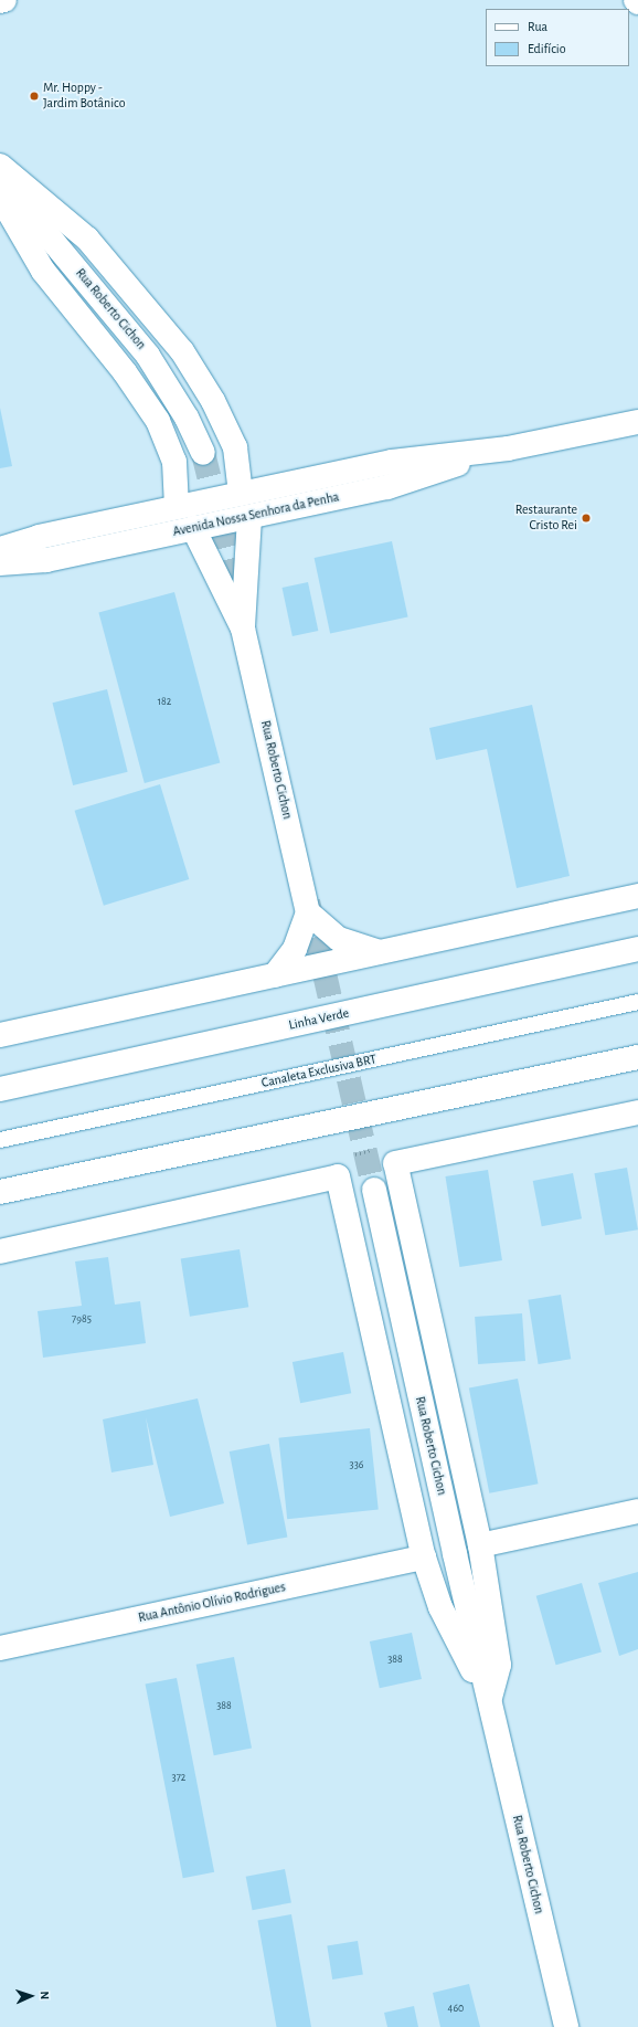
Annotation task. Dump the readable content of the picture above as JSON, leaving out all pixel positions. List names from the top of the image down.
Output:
{
  "streets": {
    "main road": [
      "Rua Roberto Cichon",
      "Avenida Nossa Senhora da Penha",
      "Linha Verde",
      "Rua Antônio Olívio Rodrigues"
    ],
    "lane": ["Canaleta Exclusiva BRT"]
  },
  "crossings": [
    ["Rua Roberto Cichon", "Avenida Nossa Senhora da Penha"],
    ["Rua Roberto Cichon", "Rua Antônio Olívio Rodrigues"]
  ],
  "places": ["Mr. Hoppy - Jardim Botânico", "Restaurante Cristo Rei"],
  "house_numbers": [
    "182",
    "7985",
    "336",
    "388",
    "388",
    "372",
    "460"
  ],
  "legend": ["Rua", "Edifício"],
  "north": "right"
}
